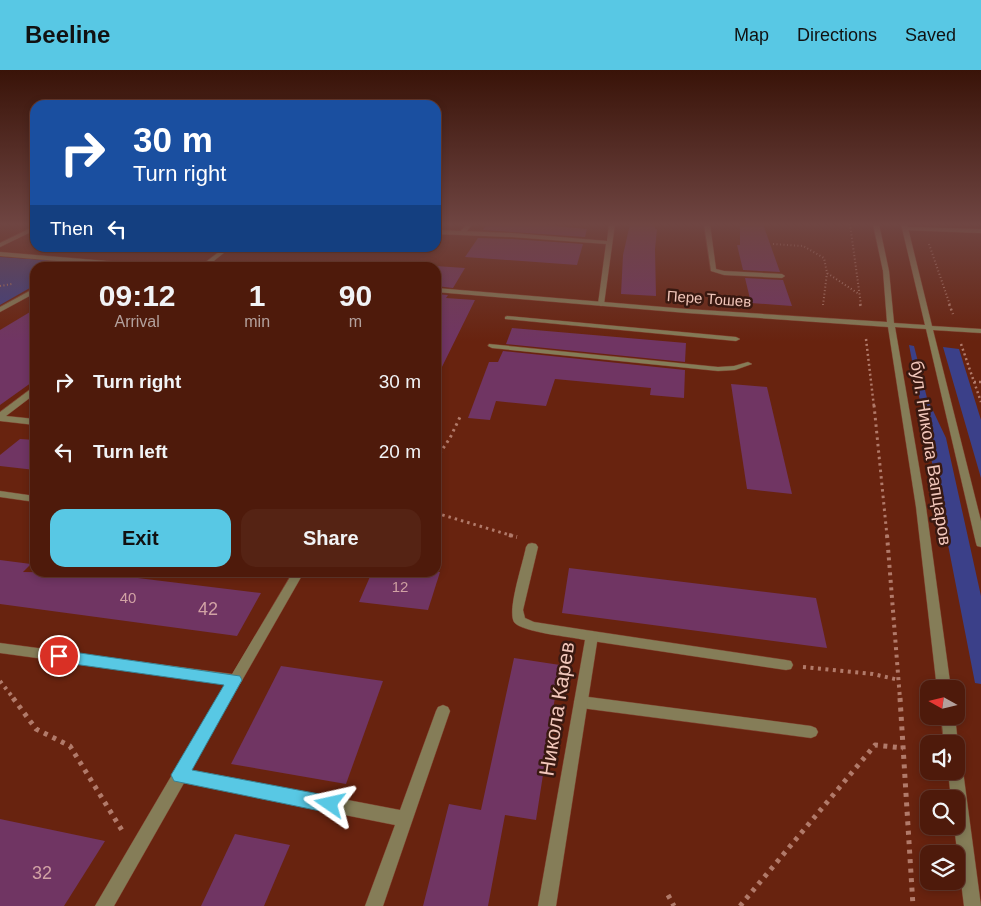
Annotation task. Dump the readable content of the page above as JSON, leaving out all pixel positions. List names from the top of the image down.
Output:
{
  "streets": {
    "street": ["Пере Тошев", "бул. Никола Вапцаров", "Никола Карев"]
  },
  "crossings": [
    ["Пере Тошев", "бул. Никола Вапцаров"]
  ],
  "house_numbers": [
    "12",
    "40",
    "42",
    "32"
  ],
  "north": "left",
  "page": {
    "header": "Beeline",
    "nav": ["Map", "Directions", "Saved"],
    "turn": ["30 m", "Turn right"],
    "then": "Then",
    "eta": [
      "09:12",
      "Arrival",
      "1",
      "min",
      "90",
      "m"
    ],
    "list": [
      {
        "name": "Turn right",
        "value": "30 m"
      },
      {
        "name": "Turn left",
        "value": "20 m"
      }
    ],
    "buttons": ["Exit", "Share"]
  }
}
